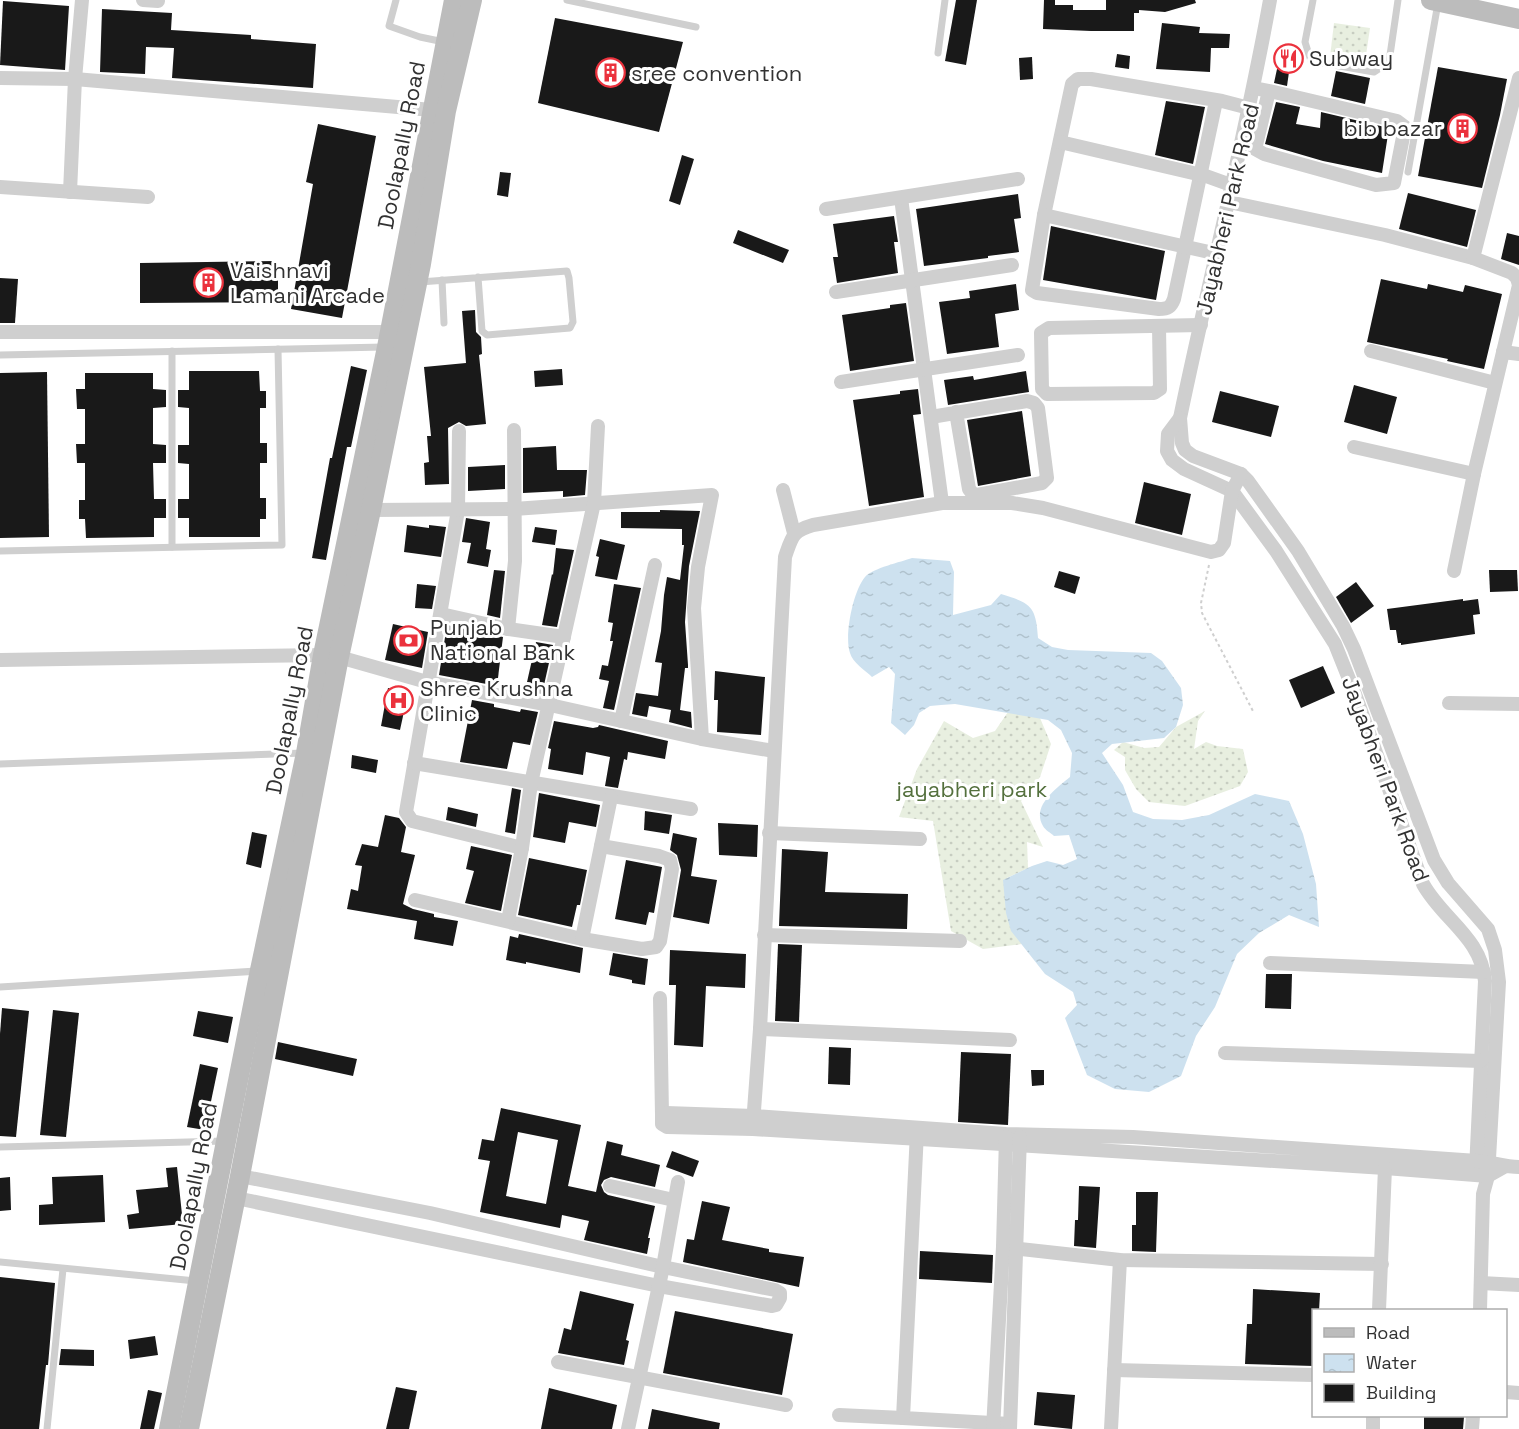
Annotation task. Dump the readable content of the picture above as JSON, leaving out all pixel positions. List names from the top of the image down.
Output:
{
  "streets": {
    "main road": ["Doolapally Road"],
    "street": ["Jayabheri Park Road"]
  },
  "parks": ["jayabheri park"],
  "places": {
    "restaurant": ["Subway"],
    "building": ["sree convention", "bib bazar", "Vaishnavi Lamani Arcade"],
    "bank": ["Punjab National Bank"],
    "hospital": ["Shree Krushna Clinic"]
  },
  "legend": ["Road", "Water", "Building"]
}
